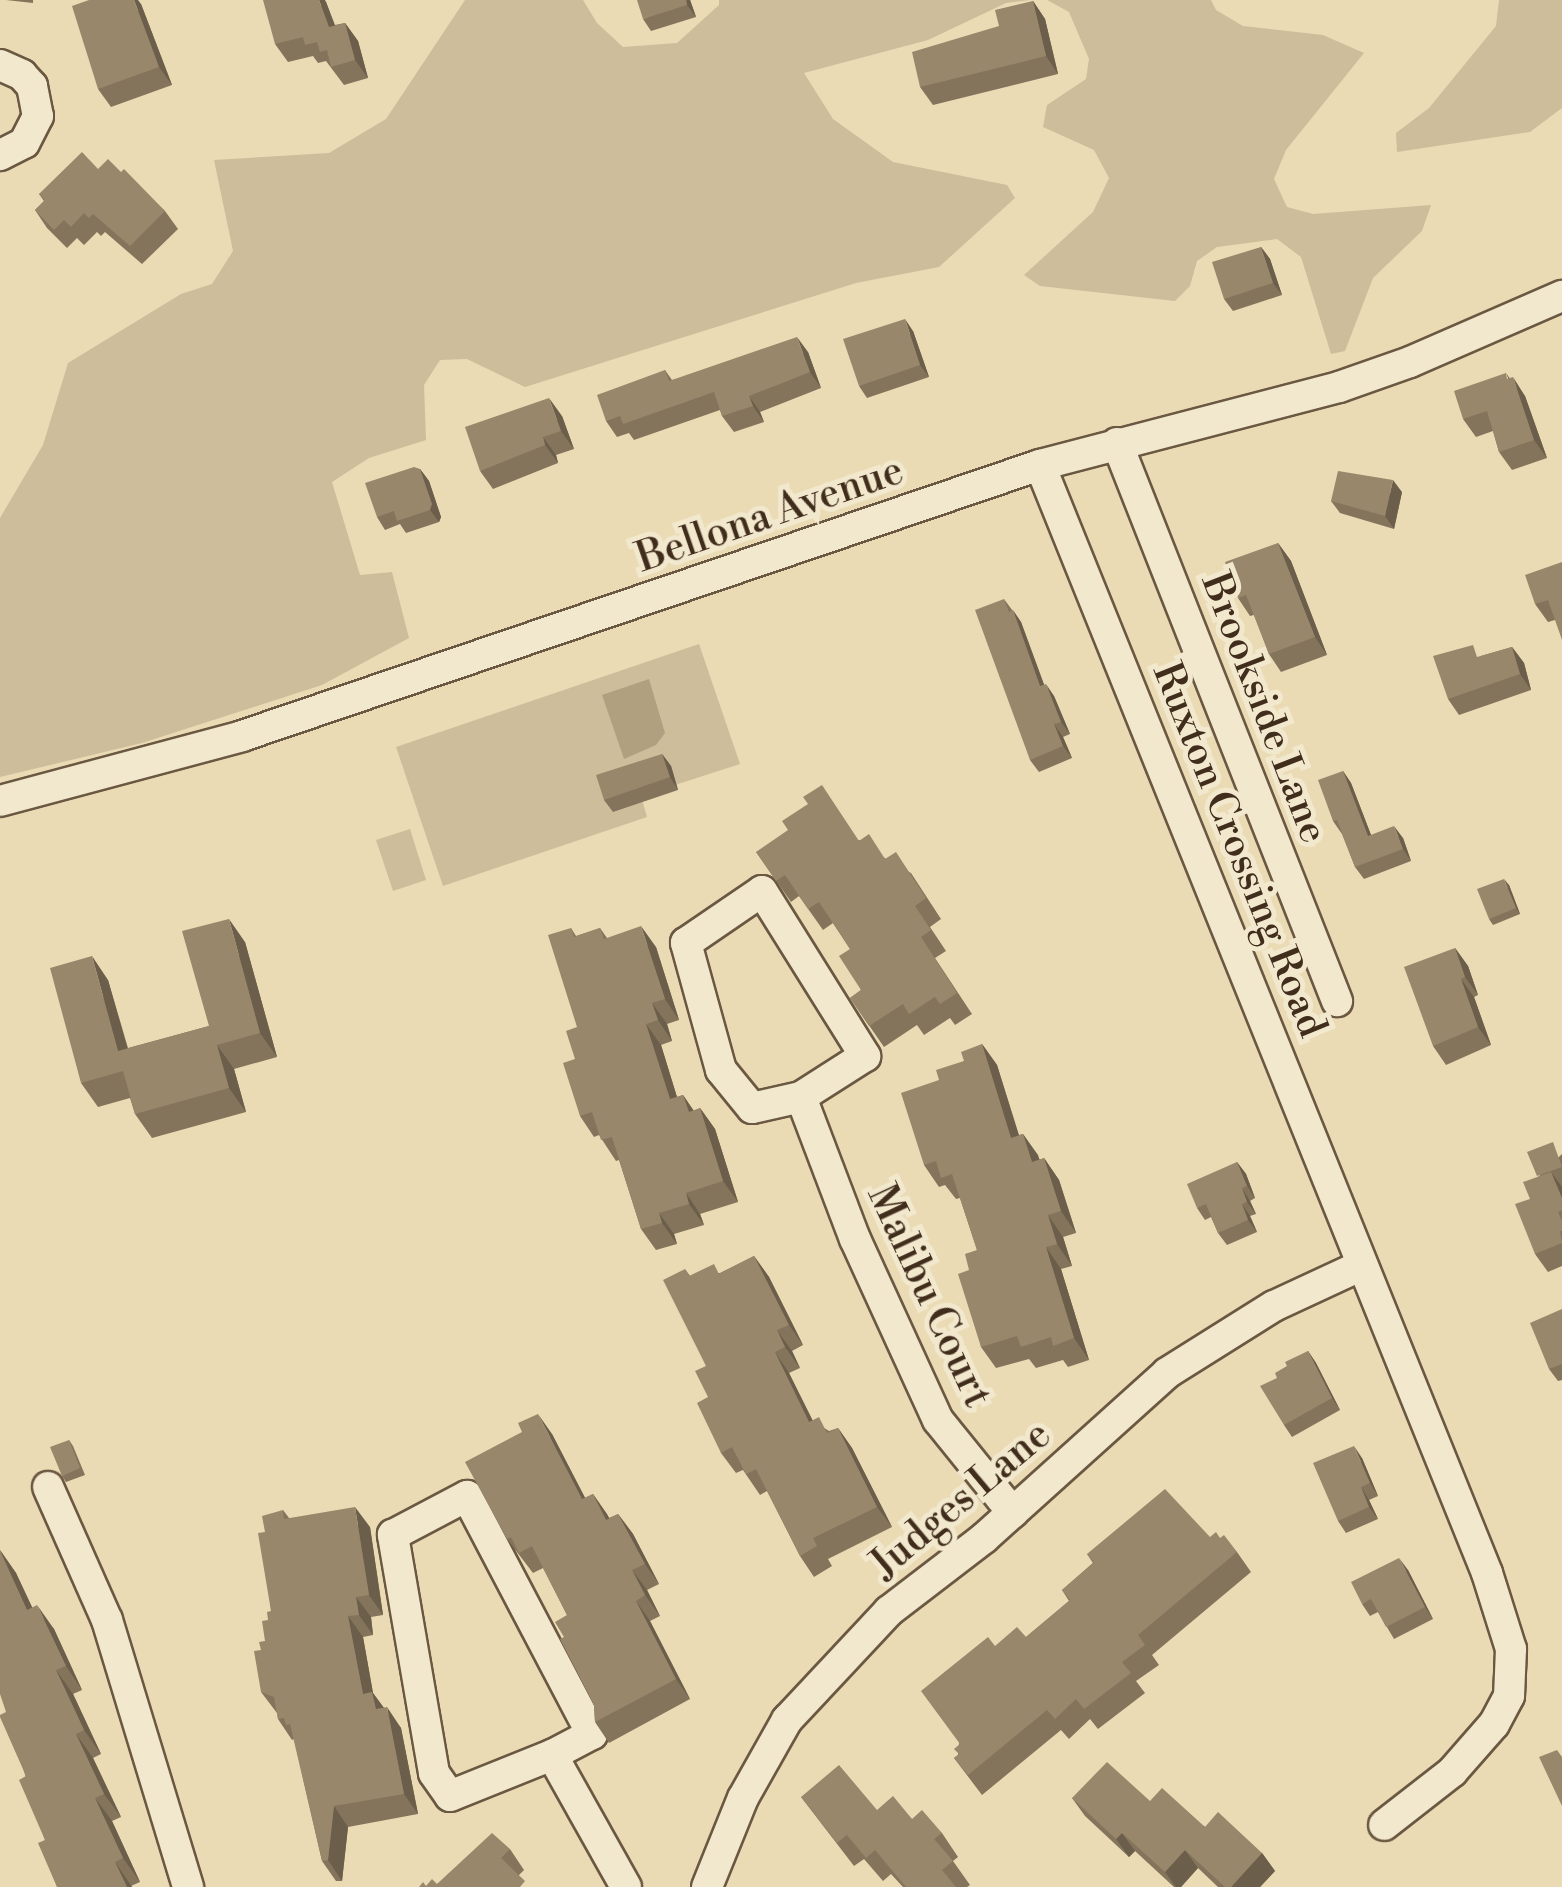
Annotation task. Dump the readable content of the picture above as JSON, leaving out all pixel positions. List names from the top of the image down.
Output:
{
  "streets": {
    "street": [
      "Bellona Avenue",
      "Brookside Lane",
      "Ruxton Crossing Road",
      "Malibu Court",
      "Judges Lane"
    ]
  },
  "crossings": [
    ["Bellona Avenue", "Brookside Lane"],
    ["Bellona Avenue", "Ruxton Crossing Road"],
    ["Ruxton Crossing Road", "Judges Lane"],
    ["Malibu Court", "Judges Lane"]
  ]
}
